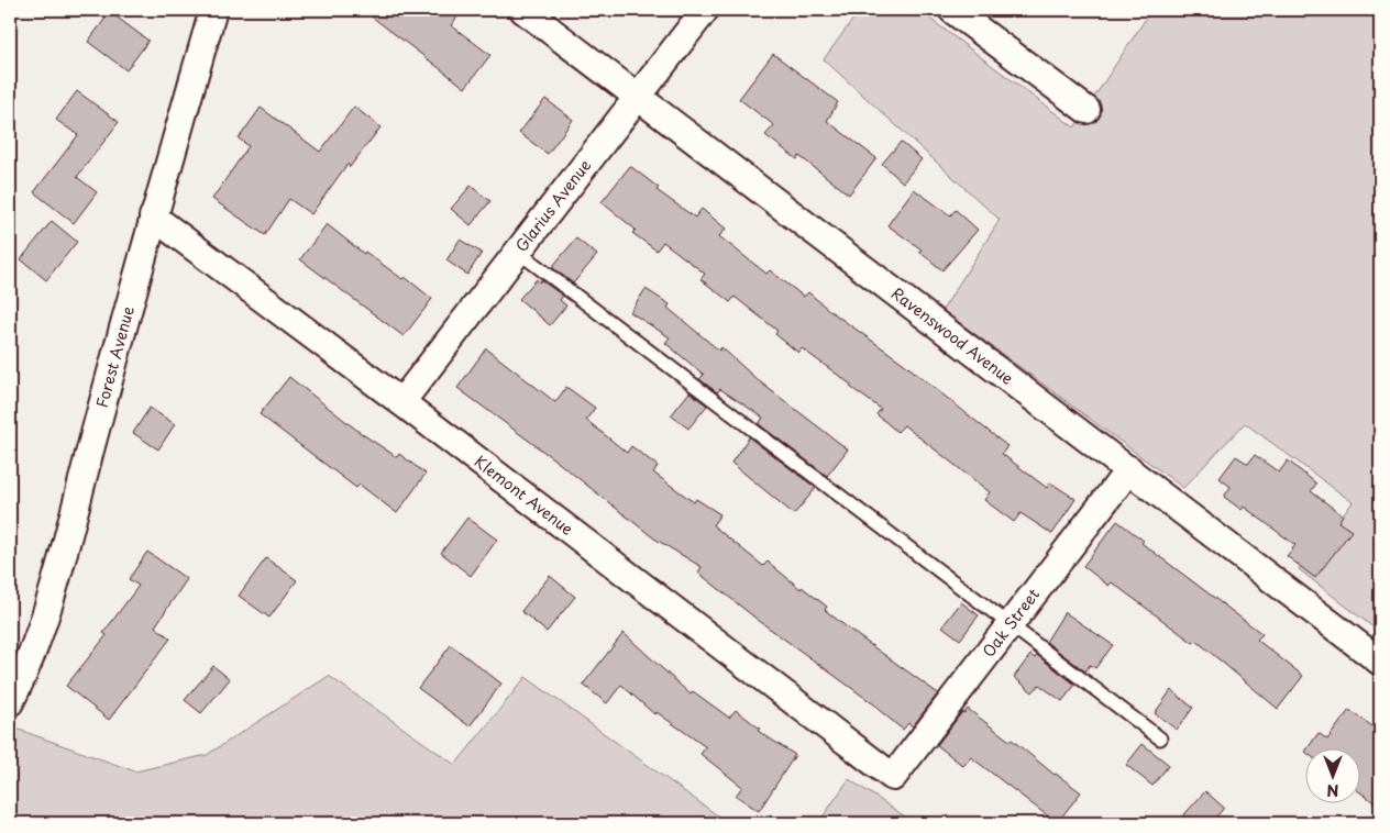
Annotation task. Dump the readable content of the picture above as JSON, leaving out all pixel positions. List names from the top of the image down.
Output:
{
  "streets": {
    "street": [
      "Glarius Avenue",
      "Ravenswood Avenue",
      "Forest Avenue",
      "Klemont Avenue",
      "Oak Street"
    ]
  },
  "crossings": [
    ["Glarius Avenue", "Ravenswood Avenue"],
    ["Glarius Avenue", "Klemont Avenue"],
    ["Ravenswood Avenue", "Oak Street"],
    ["Forest Avenue", "Klemont Avenue"],
    ["Klemont Avenue", "Oak Street"]
  ],
  "north": "bottom"
}
